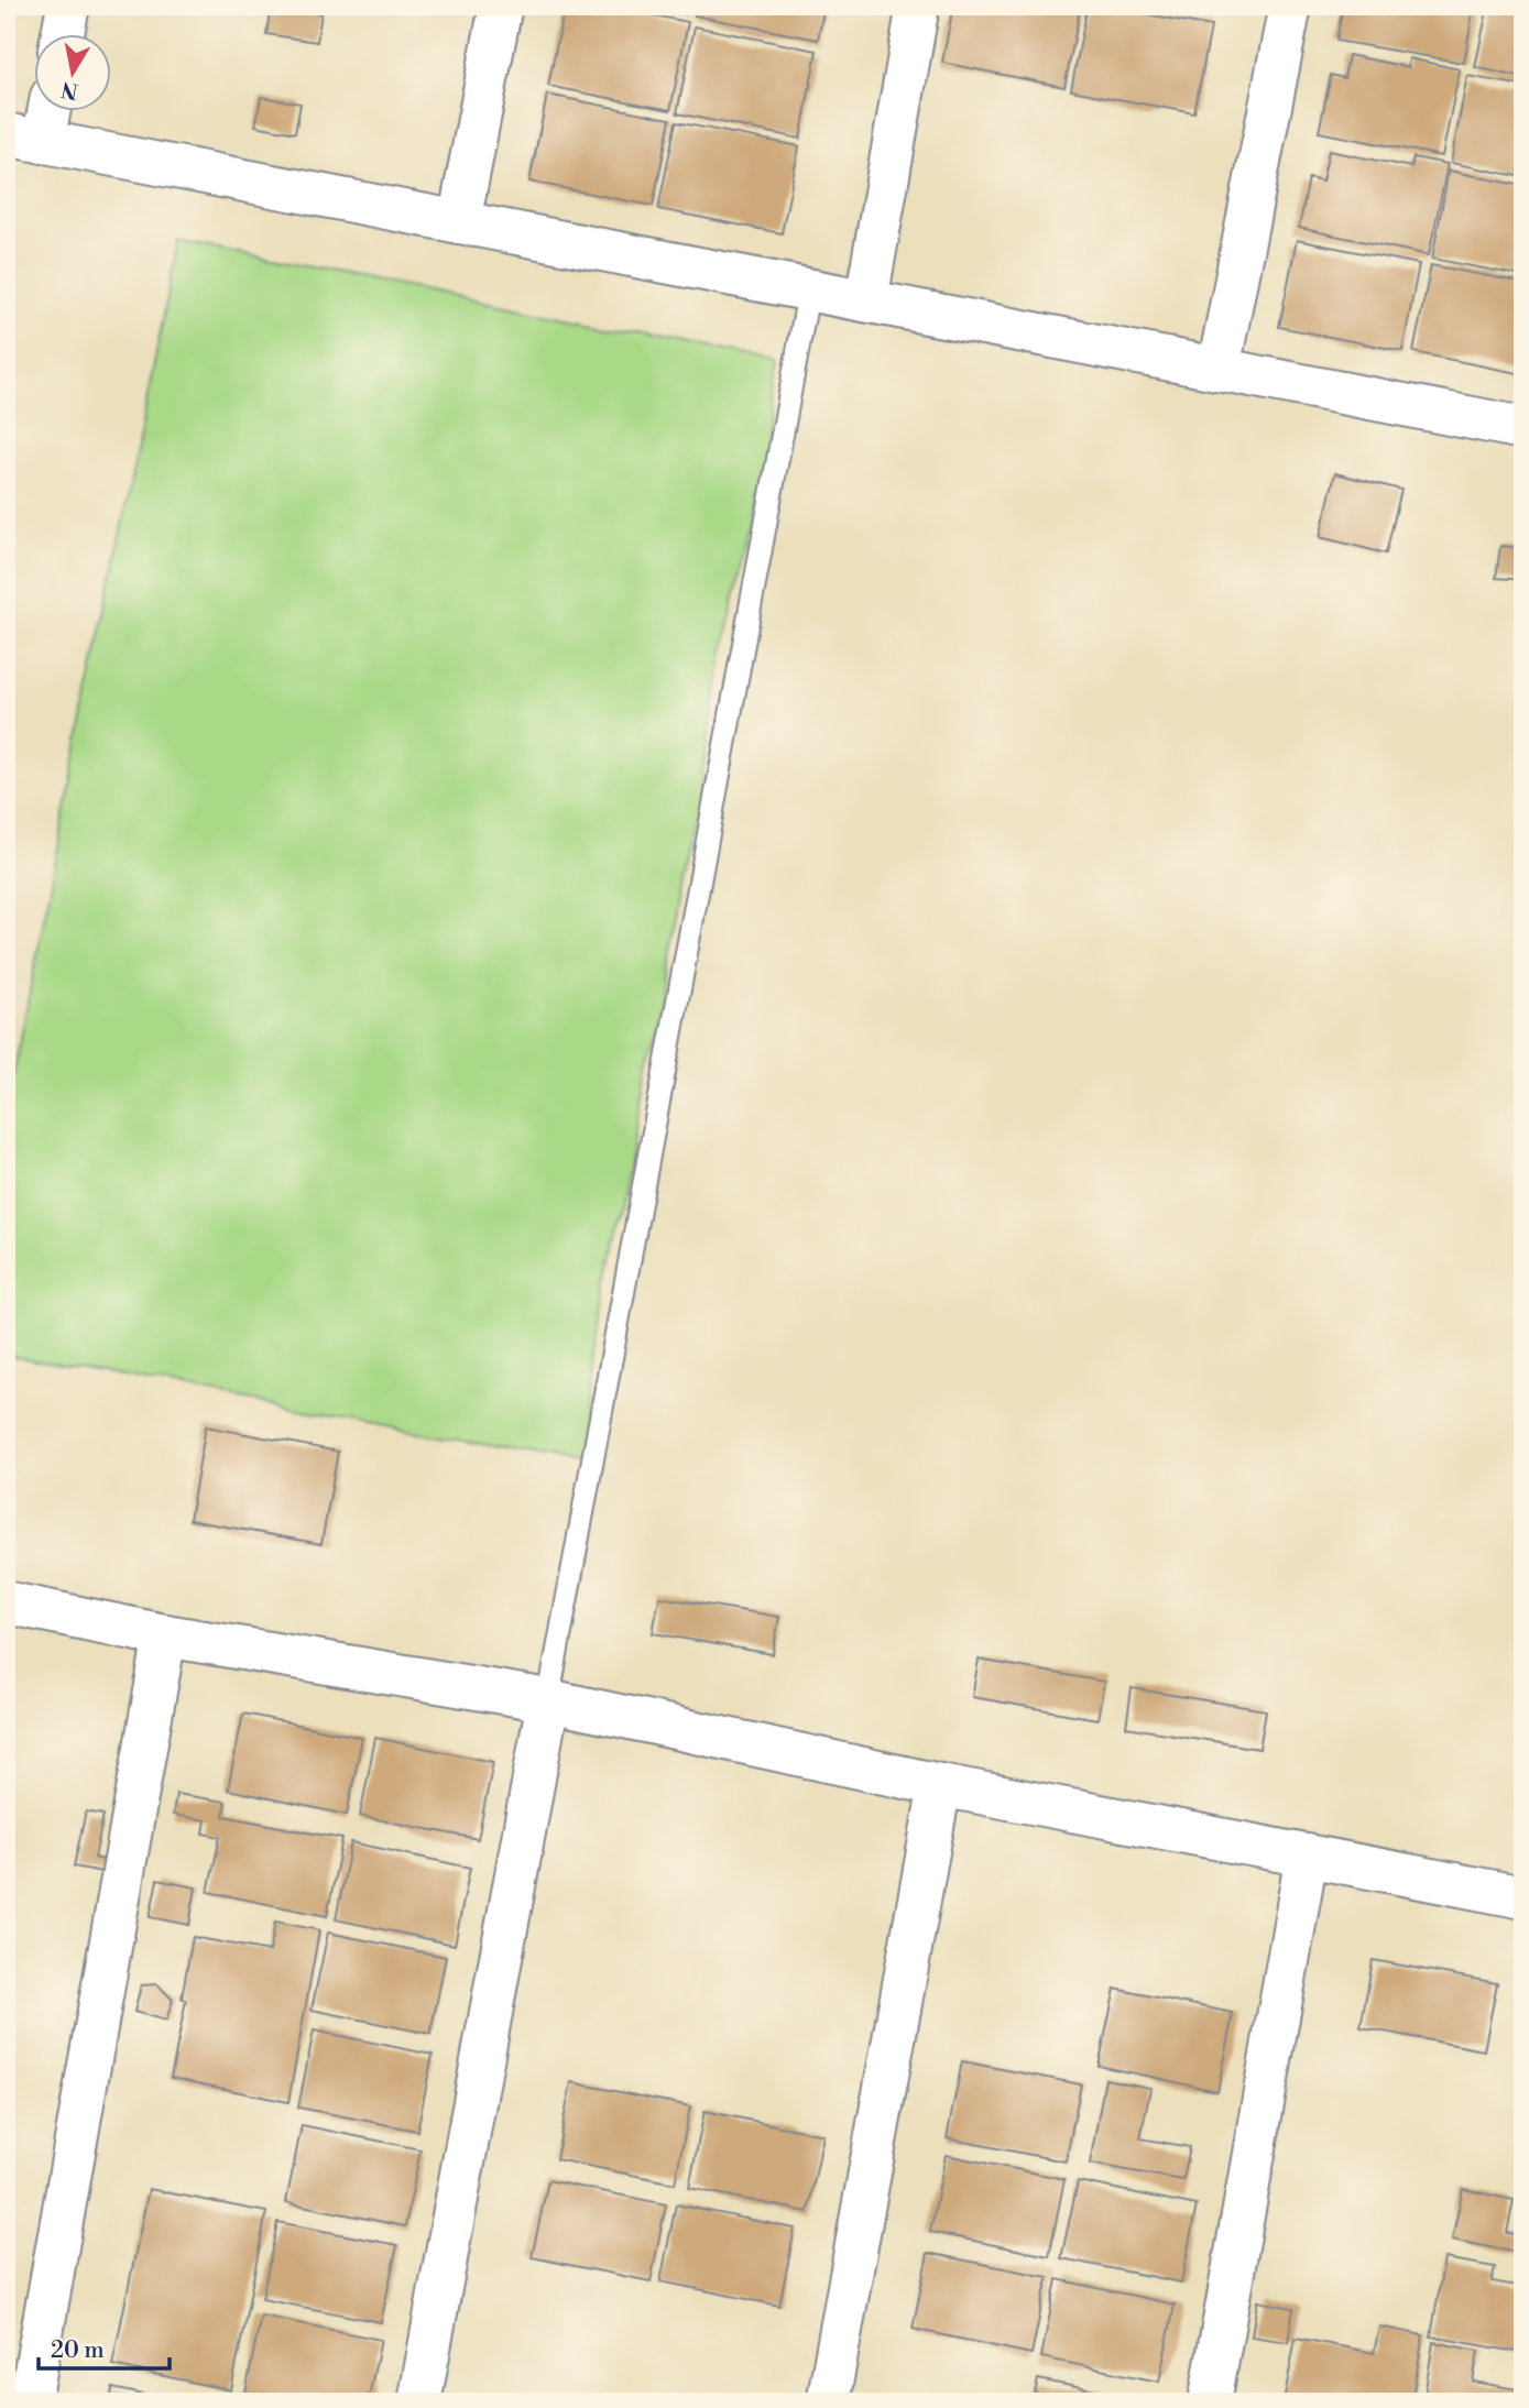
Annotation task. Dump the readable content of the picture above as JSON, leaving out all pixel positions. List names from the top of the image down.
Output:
{
  "scale_bar": "20 m",
  "north": "bottom"
}
